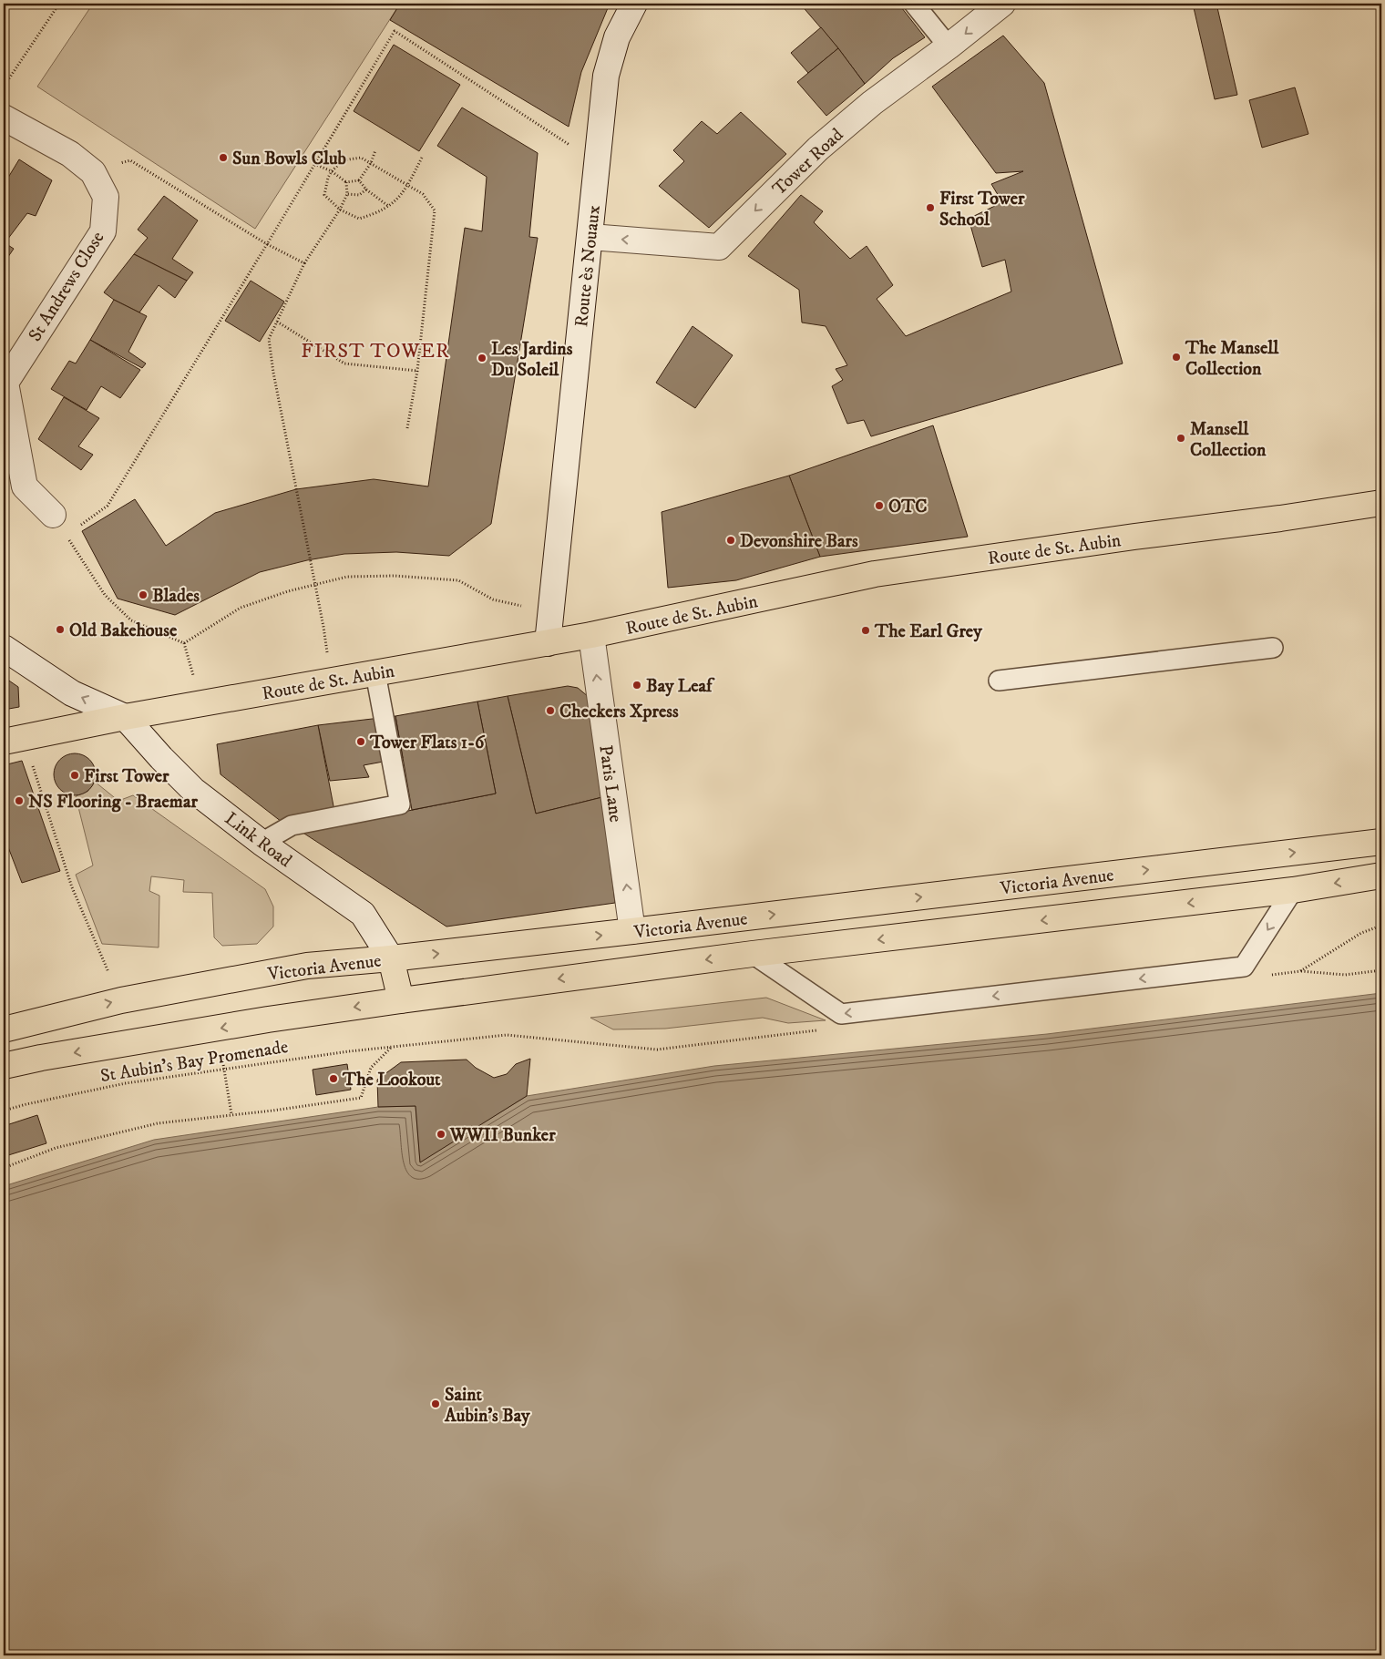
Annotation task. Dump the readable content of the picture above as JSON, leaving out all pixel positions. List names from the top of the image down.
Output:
{
  "streets": {
    "main road": ["Route de St. Aubin", "Victoria Avenue"],
    "street": [
      "Tower Road",
      "Route ès Nouaux",
      "St Andrews Close",
      "Paris Lane",
      "Link Road"
    ],
    "path": ["St Aubin's Bay Promenade"]
  },
  "crossings": [
    ["Tower Road", "Route ès Nouaux"],
    ["Route ès Nouaux", "Route de St. Aubin"],
    ["Route de St. Aubin", "Paris Lane"],
    ["Route de St. Aubin", "Link Road"],
    ["Paris Lane", "Victoria Avenue"],
    ["Link Road", "Victoria Avenue"]
  ],
  "one_way": ["Tower Road", "Paris Lane"],
  "districts": ["FIRST TOWER"],
  "places": [
    "Sun Bowls Club",
    "First Tower School",
    "The Mansell Collection",
    "Les Jardins Du Soleil",
    "Mansell Collection",
    "OTC",
    "Devonshire Bars",
    "Blades",
    "Old Bakehouse",
    "The Earl Grey",
    "Bay Leaf",
    "Checkers Xpress",
    "Tower Flats 1-6",
    "First Tower",
    "NS Flooring - Braemar",
    "The Lookout",
    "WWII Bunker",
    "Saint Aubin's Bay"
  ]
}
